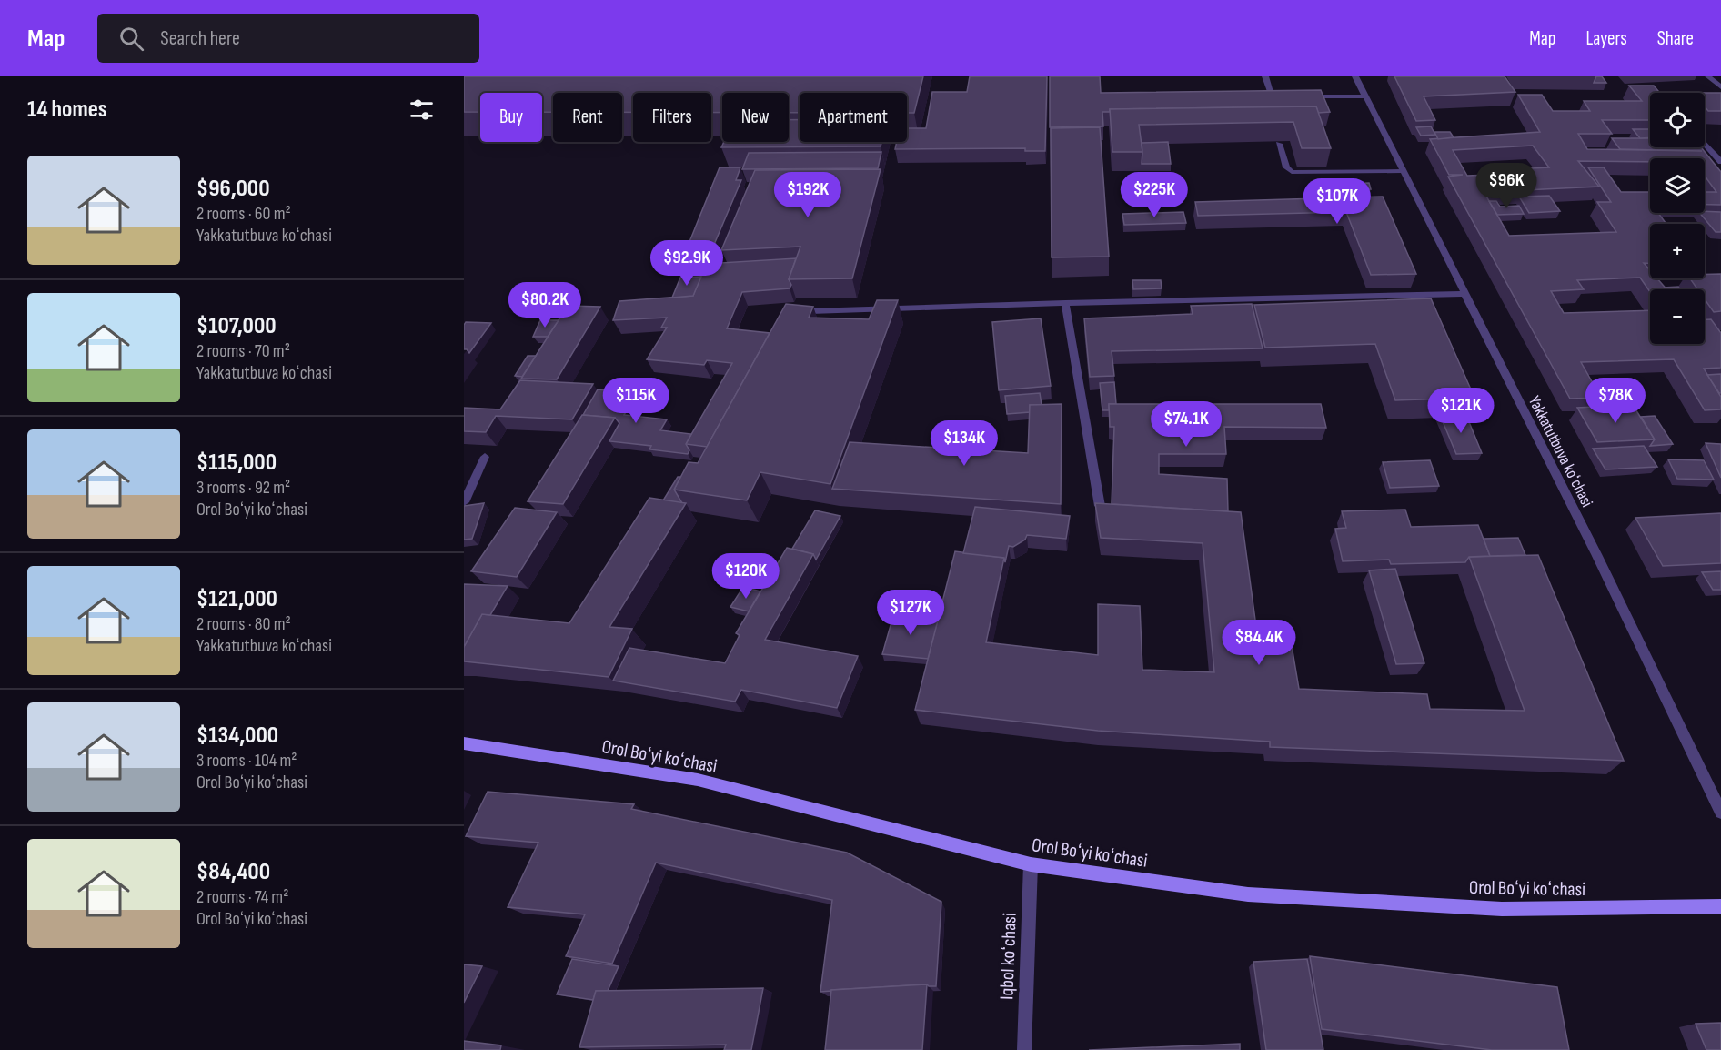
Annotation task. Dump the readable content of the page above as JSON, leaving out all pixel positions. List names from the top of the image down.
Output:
{
  "streets": {
    "street": ["Yakkatutbuva koʻchasi", "Orol Boʻyi koʻchasi", "Iqbol koʻchasi"]
  },
  "crossings": [
    ["Orol Boʻyi koʻchasi", "Iqbol koʻchasi"]
  ],
  "page": {
    "header": "Map",
    "search": "Search here",
    "nav": ["Map", "Layers", "Share"],
    "heading": "14 homes",
    "map_buttons": ["+", "−"],
    "chip": [
      "Buy",
      "Rent",
      "Filters",
      "New",
      "Apartment"
    ],
    "list": [
      {
        "name": "$96,000",
        "note": "2 rooms · 60 m² · Yakkatutbuva koʻchasi"
      },
      {
        "name": "$107,000",
        "note": "2 rooms · 70 m² · Yakkatutbuva koʻchasi"
      },
      {
        "name": "$115,000",
        "note": "3 rooms · 92 m² · Orol Boʻyi koʻchasi"
      },
      {
        "name": "$121,000",
        "note": "2 rooms · 80 m² · Yakkatutbuva koʻchasi"
      },
      {
        "name": "$134,000",
        "note": "3 rooms · 104 m² · Orol Boʻyi koʻchasi"
      },
      {
        "name": "$84,400",
        "note": "2 rooms · 74 m² · Orol Boʻyi koʻchasi"
      }
    ],
    "price": [
      "$96K",
      "$192K",
      "$225K",
      "$107K",
      "$92.9K",
      "$80.2K",
      "$115K",
      "$78K",
      "$121K",
      "$74.1K",
      "$134K",
      "$120K",
      "$127K",
      "$84.4K"
    ]
  }
}
